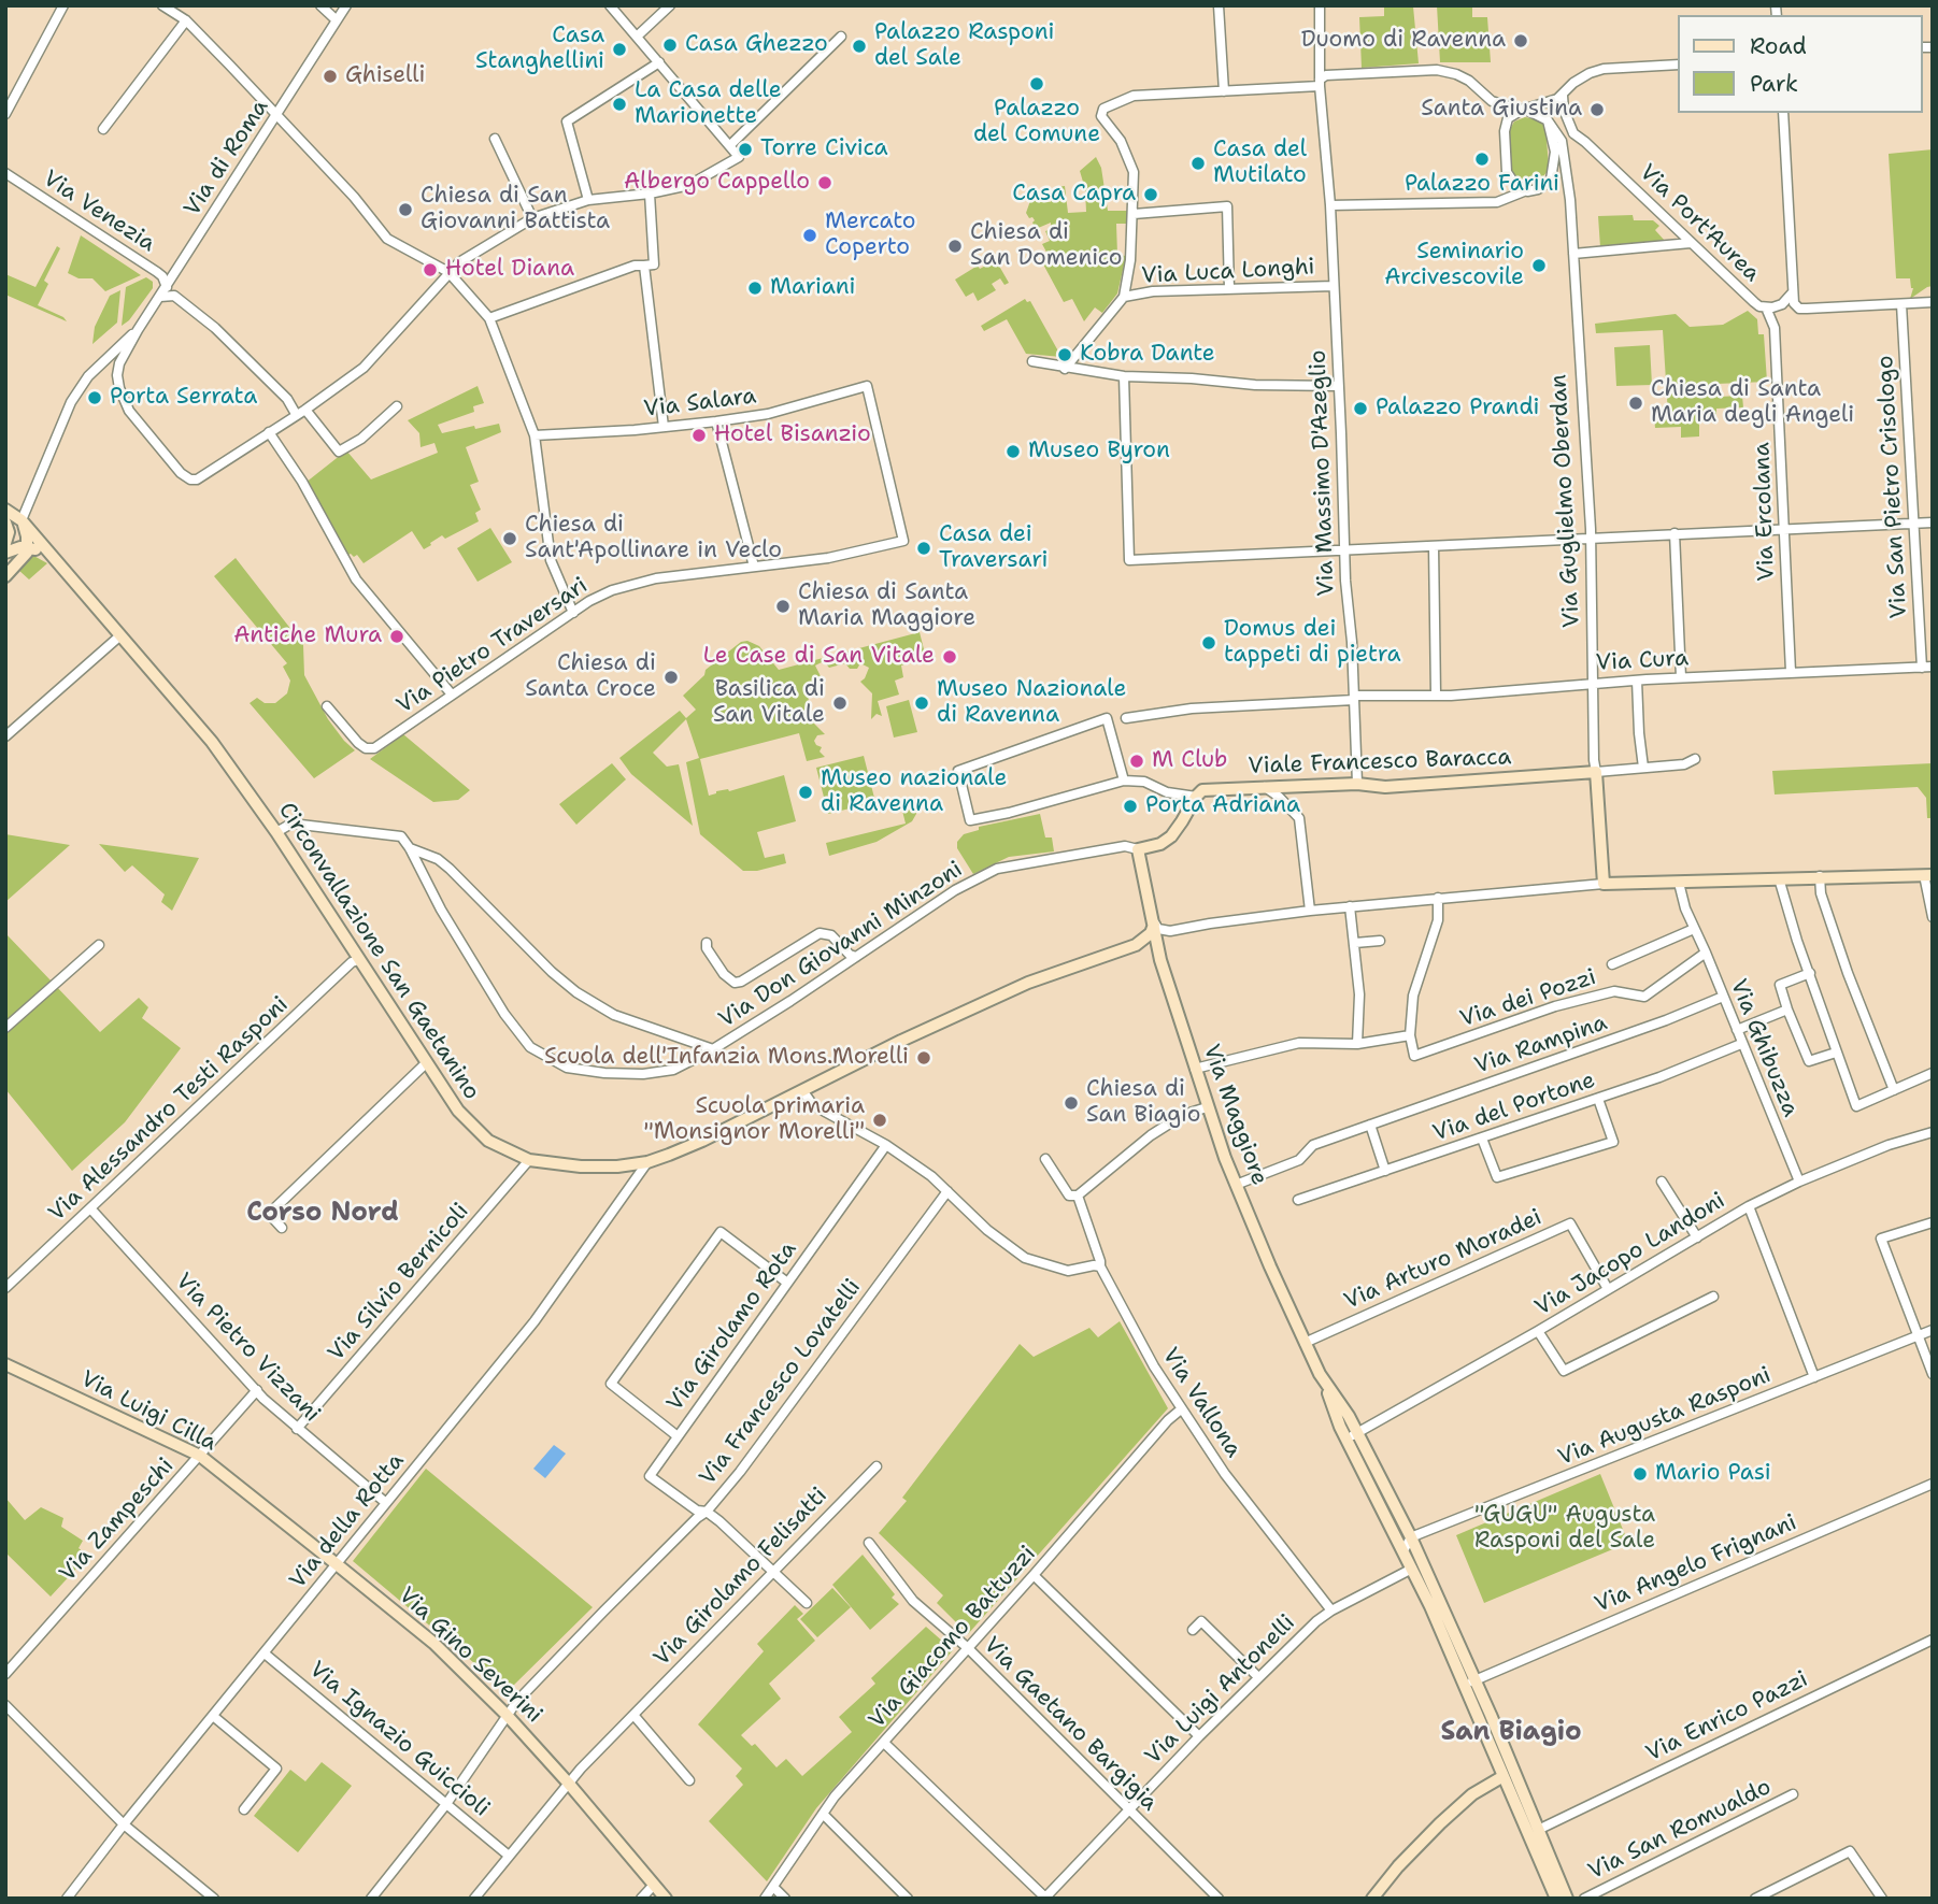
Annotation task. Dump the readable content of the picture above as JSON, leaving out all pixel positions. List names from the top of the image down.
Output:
{
  "streets": {
    "street": [
      "Via di Roma",
      "Via Venezia",
      "Via Port'Aurea",
      "Via Luca Longhi",
      "Via Salara",
      "Via Massimo D'Azeglio",
      "Via San Pietro Crisologo",
      "Via Guglielmo Oberdan",
      "Via Ercolana",
      "Via Pietro Traversari",
      "Via Cura",
      "Viale Francesco Baracca",
      "Via Don Giovanni Minzoni",
      "Circonvallazione San Gaetanino",
      "Via dei Pozzi",
      "Via Rampina",
      "Via Ghibuzza",
      "Via del Portone",
      "Via Alessandro Testi Rasponi",
      "Via Maggiore",
      "Via Jacopo Landoni",
      "Via Arturo Moradei",
      "Via Silvio Bernicoli",
      "Via Girolamo Rota",
      "Via Pietro Vizzani",
      "Via Francesco Lovatelli",
      "Via Vallona",
      "Via Luigi Cilla",
      "Via Augusta Rasponi",
      "Via Zampeschi",
      "Via della Rotta",
      "Via Angelo Frignani",
      "Via Girolamo Felisatti",
      "Via Giacomo Battuzzi",
      "Via Gino Severini",
      "Via Luigi Antonelli",
      "Via Enrico Pazzi",
      "Via Gaetano Bargigia",
      "Via Ignazio Guiccioli",
      "Via San Romualdo"
    ]
  },
  "crossings": [
    ["Via di Roma", "Via Venezia"],
    ["Via Port'Aurea", "Via Ercolana"],
    ["Via Luca Longhi", "Via Massimo D'Azeglio"],
    ["Via Salara", "Via Pietro Traversari"],
    ["Via Massimo D'Azeglio", "Via Cura"],
    ["Via Massimo D'Azeglio", "Viale Francesco Baracca"],
    ["Via San Pietro Crisologo", "Via Cura"],
    ["Via Guglielmo Oberdan", "Via Cura"],
    ["Via Guglielmo Oberdan", "Viale Francesco Baracca"],
    ["Via Ercolana", "Via Cura"],
    ["Via Don Giovanni Minzoni", "Circonvallazione San Gaetanino"],
    ["Via Don Giovanni Minzoni", "Via Maggiore"],
    ["Circonvallazione San Gaetanino", "Via Alessandro Testi Rasponi"],
    ["Circonvallazione San Gaetanino", "Via Silvio Bernicoli"],
    ["Circonvallazione San Gaetanino", "Via della Rotta"],
    ["Via dei Pozzi", "Via Ghibuzza"],
    ["Via Rampina", "Via Ghibuzza"],
    ["Via Rampina", "Via Maggiore"],
    ["Via Ghibuzza", "Via del Portone"],
    ["Via Ghibuzza", "Via Jacopo Landoni"],
    ["Via Alessandro Testi Rasponi", "Via Pietro Vizzani"],
    ["Via Maggiore", "Via Jacopo Landoni"],
    ["Via Maggiore", "Via Arturo Moradei"],
    ["Via Maggiore", "Via Augusta Rasponi"],
    ["Via Maggiore", "Via Angelo Frignani"],
    ["Via Maggiore", "Via Luigi Antonelli"],
    ["Via Jacopo Landoni", "Via Arturo Moradei"],
    ["Via Silvio Bernicoli", "Via Pietro Vizzani"],
    ["Via Girolamo Rota", "Via Francesco Lovatelli"],
    ["Via Pietro Vizzani", "Via Zampeschi"],
    ["Via Pietro Vizzani", "Via della Rotta"],
    ["Via Francesco Lovatelli", "Via Gino Severini"],
    ["Via Francesco Lovatelli", "Via Ignazio Guiccioli"],
    ["Via Vallona", "Via Giacomo Battuzzi"],
    ["Via Vallona", "Via Luigi Antonelli"],
    ["Via Luigi Cilla", "Via Zampeschi"],
    ["Via Luigi Cilla", "Via della Rotta"],
    ["Via Luigi Cilla", "Via Gino Severini"],
    ["Via della Rotta", "Via Gino Severini"],
    ["Via della Rotta", "Via Ignazio Guiccioli"],
    ["Via Girolamo Felisatti", "Via Gino Severini"],
    ["Via Girolamo Felisatti", "Via Ignazio Guiccioli"],
    ["Via Giacomo Battuzzi", "Via Gaetano Bargigia"],
    ["Via Luigi Antonelli", "Via Gaetano Bargigia"]
  ],
  "districts": ["Corso Nord", "San Biagio"],
  "parks": ["\"GUGU\" Augusta Rasponi del Sale"],
  "places": [
    "Duomo di Ravenna",
    "Casa Ghezzo",
    "Palazzo Rasponi del Sale",
    "Casa Stanghellini",
    "Ghiselli",
    "Palazzo del Comune",
    "La Casa delle Marionette",
    "Santa Giustina",
    "Torre Civica",
    "Palazzo Farini",
    "Casa del Mutilato",
    "Albergo Cappello",
    "Casa Capra",
    "Chiesa di San Giovanni Battista",
    "Mercato Coperto",
    "Chiesa di San Domenico",
    "Seminario Arcivescovile",
    "Hotel Diana",
    "Mariani",
    "Kobra Dante",
    "Porta Serrata",
    "Chiesa di Santa Maria degli Angeli",
    "Palazzo Prandi",
    "Hotel Bisanzio",
    "Museo Byron",
    "Chiesa di Sant'Apollinare in Veclo",
    "Casa dei Traversari",
    "Chiesa di Santa Maria Maggiore",
    "Antiche Mura",
    "Domus dei tappeti di pietra",
    "Le Case di San Vitale",
    "Chiesa di Santa Croce",
    "Basilica di San Vitale",
    "Museo Nazionale di Ravenna",
    "M Club",
    "Museo nazionale di Ravenna",
    "Porta Adriana",
    "Scuola dell'Infanzia Mons.Morelli",
    "Chiesa di San Biagio",
    "Scuola primaria \"Monsignor Morelli\"",
    "Mario Pasi"
  ],
  "legend": ["Road", "Park"]
}
